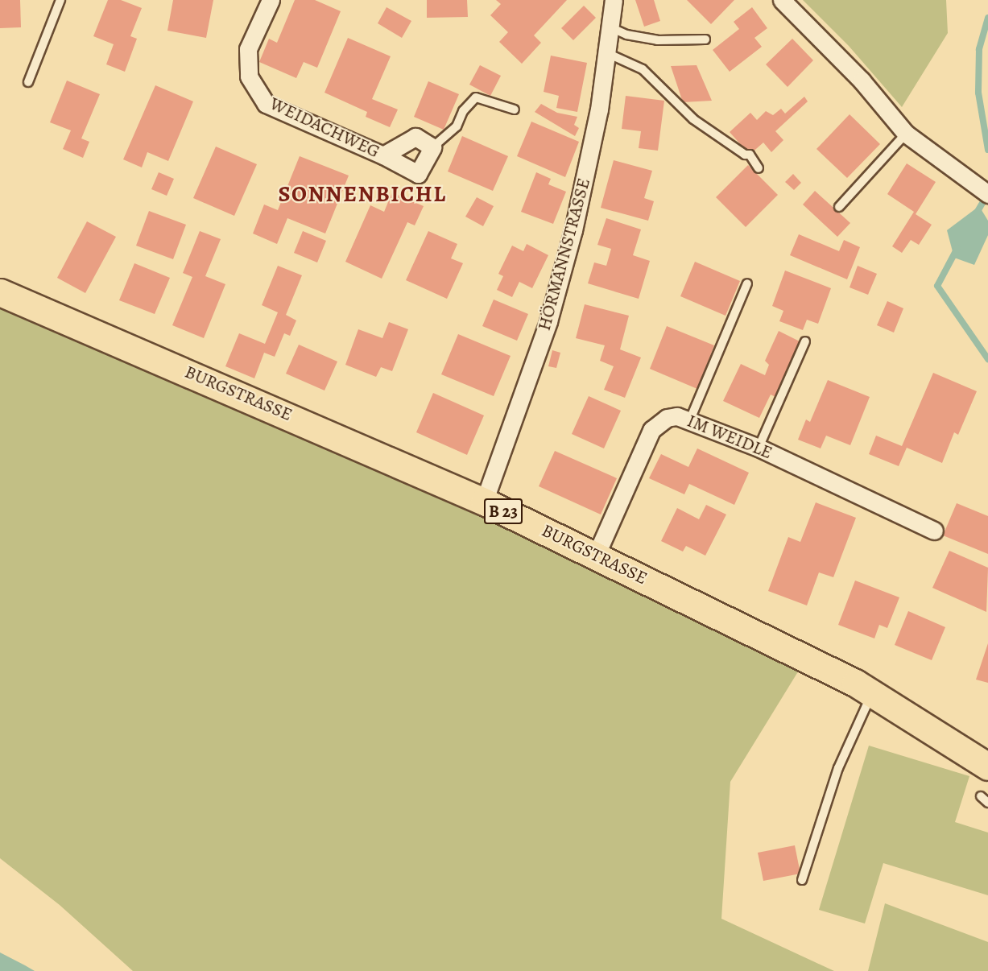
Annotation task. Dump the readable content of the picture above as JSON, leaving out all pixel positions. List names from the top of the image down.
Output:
{
  "streets": {
    "main road": ["BURGSTRASSE", "B 23"],
    "street": ["WEIDACHWEG", "HÖRMANNSTRASSE", "IM WEIDLE"]
  },
  "crossings": [
    ["HÖRMANNSTRASSE", "BURGSTRASSE"],
    ["BURGSTRASSE", "IM WEIDLE"]
  ],
  "districts": ["SONNENBICHL"]
}
